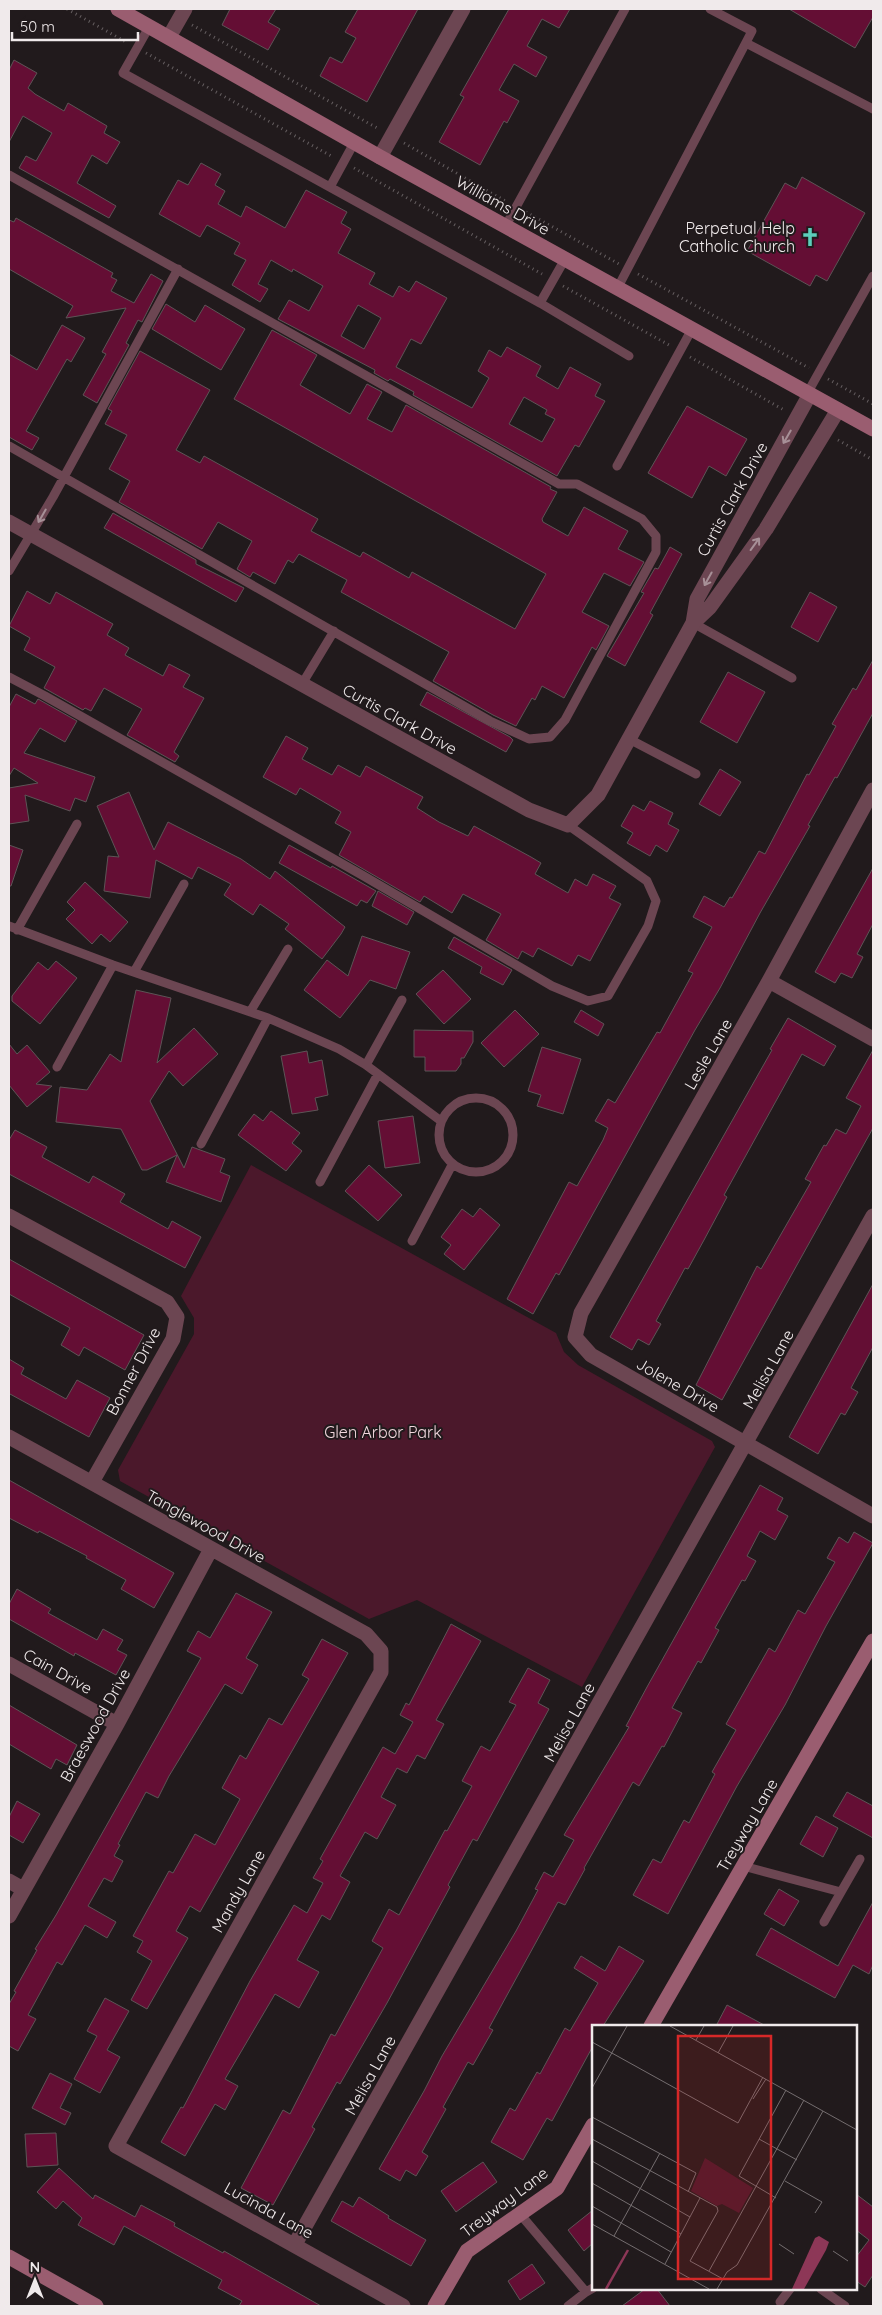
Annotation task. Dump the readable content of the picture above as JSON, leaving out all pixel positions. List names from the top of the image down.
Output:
{
  "streets": {
    "street": [
      "Williams Drive",
      "Curtis Clark Drive",
      "Lesle Lane",
      "Melisa Lane",
      "Bonner Drive",
      "Jolene Drive",
      "Tanglewood Drive",
      "Cain Drive",
      "Braeswood Drive",
      "Treyway Lane",
      "Mandy Lane",
      "Lucinda Lane"
    ]
  },
  "crossings": [
    ["Williams Drive", "Curtis Clark Drive"],
    ["Lesle Lane", "Jolene Drive"],
    ["Melisa Lane", "Jolene Drive"],
    ["Melisa Lane", "Lucinda Lane"],
    ["Bonner Drive", "Tanglewood Drive"],
    ["Tanglewood Drive", "Braeswood Drive"],
    ["Tanglewood Drive", "Mandy Lane"],
    ["Cain Drive", "Braeswood Drive"],
    ["Mandy Lane", "Lucinda Lane"]
  ],
  "parks": ["Glen Arbor Park"],
  "places": {
    "church": ["Perpetual Help Catholic Church"]
  },
  "scale_bar": "50 m",
  "north": "top"
}
